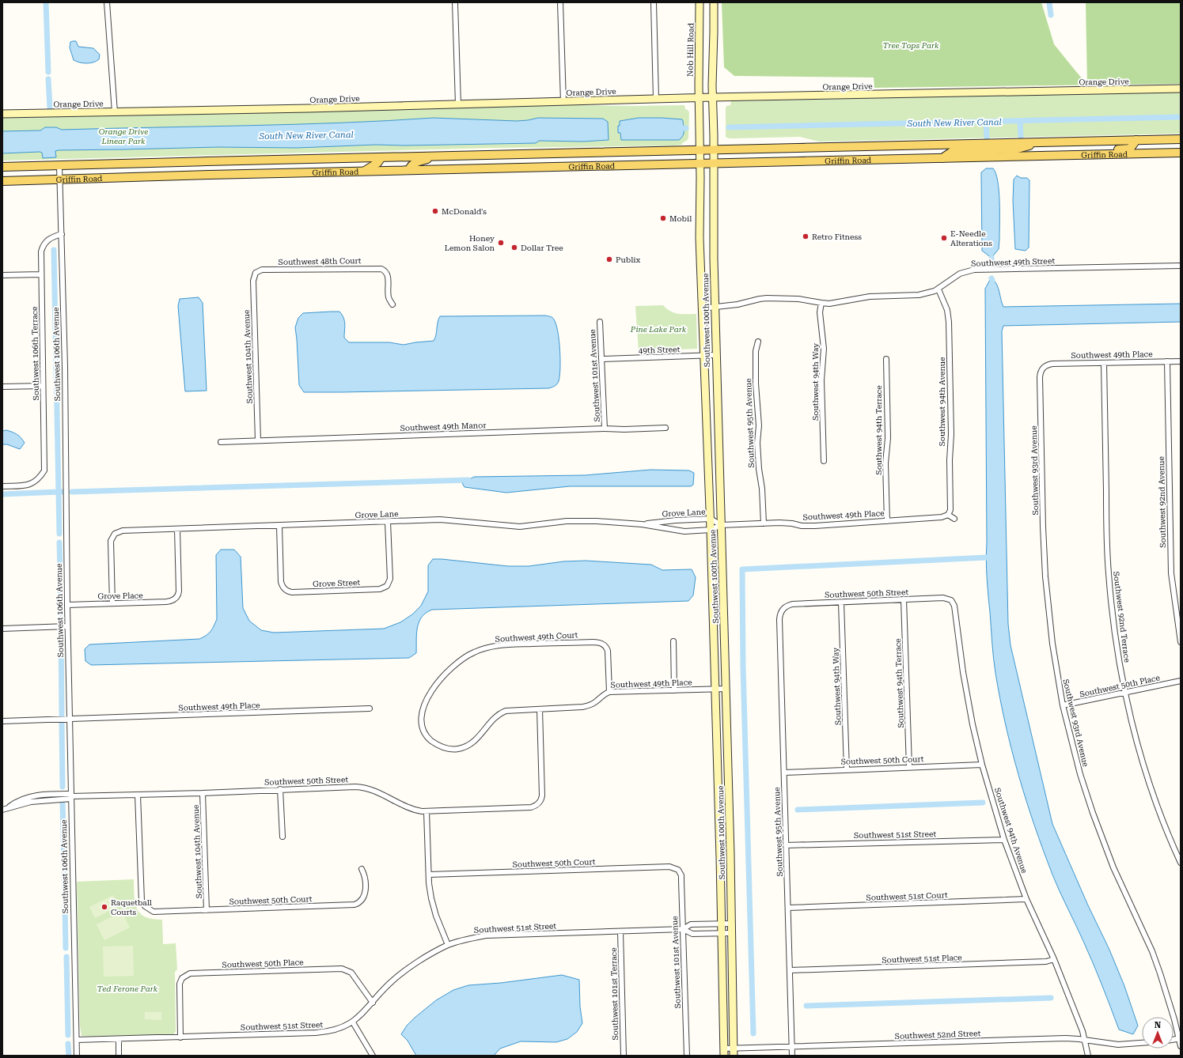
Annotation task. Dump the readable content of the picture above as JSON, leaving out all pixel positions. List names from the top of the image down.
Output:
{
  "streets": {
    "main road": [
      "Nob Hill Road",
      "Orange Drive",
      "Griffin Road",
      "Southwest 100th Avenue"
    ],
    "street": [
      "Southwest 48th Court",
      "Southwest 49th Street",
      "49th Street",
      "Southwest 106th Terrace",
      "Southwest 106th Avenue",
      "Southwest 49th Place",
      "Southwest 104th Avenue",
      "Southwest 101st Avenue",
      "Southwest 94th Way",
      "Southwest 94th Avenue",
      "Southwest 95th Avenue",
      "Southwest 49th Manor",
      "Southwest 94th Terrace",
      "Southwest 93rd Avenue",
      "Southwest 92nd Avenue",
      "Grove Lane",
      "Grove Street",
      "Southwest 50th Street",
      "Grove Place",
      "Southwest 92nd Terrace",
      "Southwest 49th Court",
      "Southwest 50th Place",
      "Southwest 50th Court",
      "Southwest 51st Street",
      "Southwest 51st Court",
      "Southwest 51st Place",
      "Southwest 101st Terrace",
      "Southwest 52nd Street"
    ]
  },
  "crossings": [
    ["Nob Hill Road", "Orange Drive"],
    ["Nob Hill Road", "Southwest 100th Avenue"],
    ["Orange Drive", "Southwest 100th Avenue"],
    ["Griffin Road", "Southwest 100th Avenue"],
    ["Griffin Road", "Southwest 106th Avenue"],
    ["Southwest 48th Court", "Southwest 104th Avenue"],
    ["Southwest 49th Street", "Southwest 100th Avenue"],
    ["Southwest 49th Street", "Southwest 94th Way"],
    ["Southwest 49th Street", "Southwest 94th Avenue"],
    ["Southwest 100th Avenue", "49th Street"],
    ["Southwest 100th Avenue", "Southwest 49th Place"],
    ["Southwest 100th Avenue", "Grove Lane"],
    ["Southwest 100th Avenue", "Southwest 51st Street"],
    ["Southwest 100th Avenue", "Southwest 52nd Street"],
    ["49th Street", "Southwest 101st Avenue"],
    ["Southwest 106th Terrace", "Southwest 106th Avenue"],
    ["Southwest 106th Avenue", "Southwest 49th Place"],
    ["Southwest 106th Avenue", "Southwest 50th Street"],
    ["Southwest 106th Avenue", "Grove Place"],
    ["Southwest 106th Avenue", "Southwest 51st Street"],
    ["Southwest 49th Place", "Southwest 94th Avenue"],
    ["Southwest 49th Place", "Southwest 95th Avenue"],
    ["Southwest 49th Place", "Southwest 94th Terrace"],
    ["Southwest 49th Place", "Southwest 93rd Avenue"],
    ["Southwest 49th Place", "Southwest 92nd Avenue"],
    ["Southwest 49th Place", "Grove Lane"],
    ["Southwest 49th Place", "Southwest 50th Street"],
    ["Southwest 49th Place", "Southwest 92nd Terrace"],
    ["Southwest 49th Place", "Southwest 49th Court"],
    ["Southwest 104th Avenue", "Southwest 49th Manor"],
    ["Southwest 104th Avenue", "Southwest 50th Street"],
    ["Southwest 104th Avenue", "Southwest 50th Court"],
    ["Southwest 101st Avenue", "Southwest 49th Manor"],
    ["Southwest 101st Avenue", "Southwest 50th Court"],
    ["Southwest 101st Avenue", "Southwest 51st Street"],
    ["Southwest 94th Way", "Southwest 50th Street"],
    ["Southwest 94th Way", "Southwest 50th Court"],
    ["Southwest 94th Avenue", "Southwest 50th Street"],
    ["Southwest 94th Avenue", "Southwest 50th Court"],
    ["Southwest 94th Avenue", "Southwest 51st Street"],
    ["Southwest 94th Avenue", "Southwest 51st Court"],
    ["Southwest 94th Avenue", "Southwest 51st Place"],
    ["Southwest 94th Avenue", "Southwest 52nd Street"],
    ["Southwest 95th Avenue", "Southwest 50th Street"],
    ["Southwest 95th Avenue", "Southwest 50th Court"],
    ["Southwest 95th Avenue", "Southwest 51st Street"],
    ["Southwest 95th Avenue", "Southwest 51st Court"],
    ["Southwest 95th Avenue", "Southwest 51st Place"],
    ["Southwest 95th Avenue", "Southwest 52nd Street"],
    ["Southwest 94th Terrace", "Southwest 50th Street"],
    ["Southwest 94th Terrace", "Southwest 50th Court"],
    ["Southwest 93rd Avenue", "Southwest 50th Place"],
    ["Grove Lane", "Grove Street"],
    ["Grove Lane", "Grove Place"],
    ["Southwest 50th Street", "Southwest 50th Court"],
    ["Southwest 92nd Terrace", "Southwest 50th Place"],
    ["Southwest 50th Place", "Southwest 51st Street"],
    ["Southwest 51st Street", "Southwest 101st Terrace"]
  ],
  "water": ["South New River Canal"],
  "parks": [
    "Tree Tops Park",
    "Orange Drive Linear Park",
    "Pine Lake Park",
    "Ted Ferone Park"
  ],
  "places": [
    "McDonald's",
    "Mobil",
    "Retro Fitness",
    "E-Needle Alterations",
    "Honey Lemon Salon",
    "Dollar Tree",
    "Publix",
    "Raquetball Courts"
  ],
  "north": "top"
}
